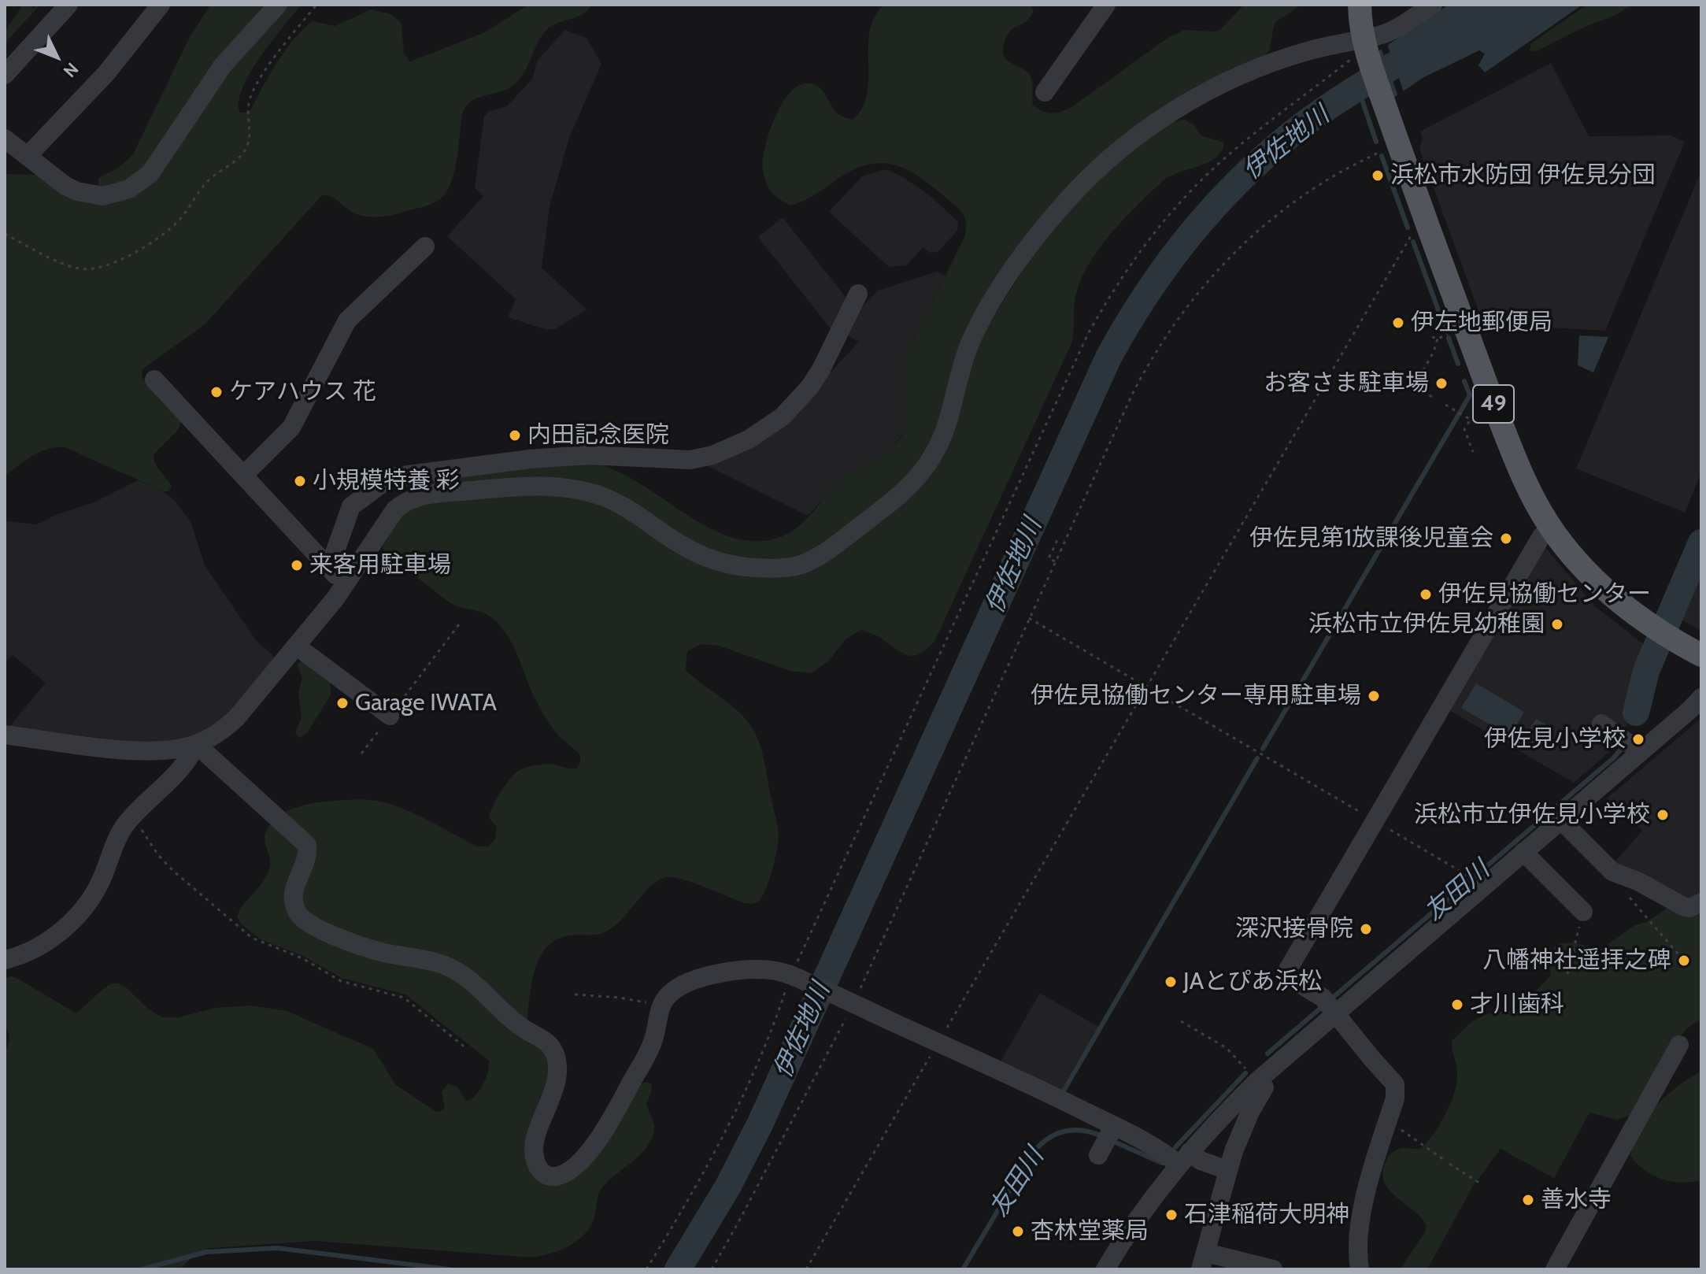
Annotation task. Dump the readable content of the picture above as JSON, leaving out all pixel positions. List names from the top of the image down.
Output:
{
  "streets": {
    "main road": ["49"]
  },
  "water": ["伊佐地川", "友田川"],
  "places": [
    "浜松市水防団 伊佐見分団",
    "伊左地郵便局",
    "お客さま駐車場",
    "ケアハウス 花",
    "内田記念医院",
    "小規模特養 彩",
    "伊佐見第1放課後児童会",
    "来客用駐車場",
    "伊佐見協働センター",
    "浜松市立伊佐見幼稚園",
    "伊佐見協働センター専用駐車場",
    "Garage IWATA",
    "伊佐見小学校",
    "浜松市立伊佐見小学校",
    "深沢接骨院",
    "八幡神社遥拝之碑",
    "JAとぴあ浜松",
    "才川歯科",
    "善水寺",
    "石津稲荷大明神",
    "杏林堂薬局"
  ],
  "north": "bottom right"
}
